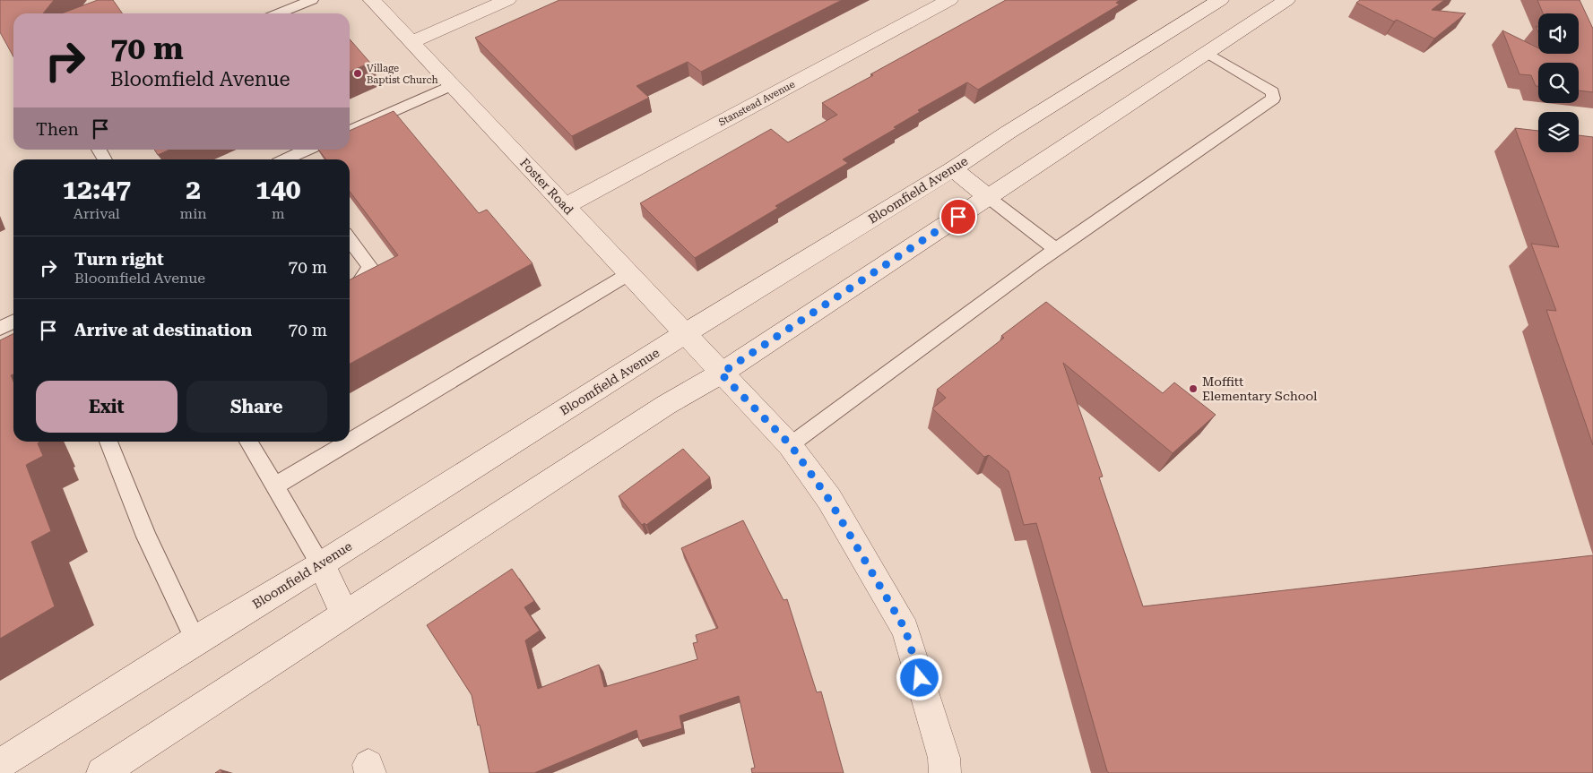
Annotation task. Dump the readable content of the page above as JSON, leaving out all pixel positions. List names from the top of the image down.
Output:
{
  "streets": {
    "main road": ["Stanstead Avenue", "Foster Road", "Bloomfield Avenue"]
  },
  "crossings": [
    ["Stanstead Avenue", "Foster Road"],
    ["Foster Road", "Bloomfield Avenue"]
  ],
  "places": ["Village Baptist Church", "Moffitt Elementary School"],
  "page": {
    "turn": ["70 m", "Bloomfield Avenue"],
    "then": "Then",
    "eta": [
      "12:47",
      "Arrival",
      "2",
      "min",
      "140",
      "m"
    ],
    "list": [
      {
        "name": "Turn right",
        "note": "Bloomfield Avenue",
        "value": "70 m"
      },
      {
        "name": "Arrive at destination",
        "value": "70 m"
      }
    ],
    "buttons": ["Exit", "Share"]
  }
}
